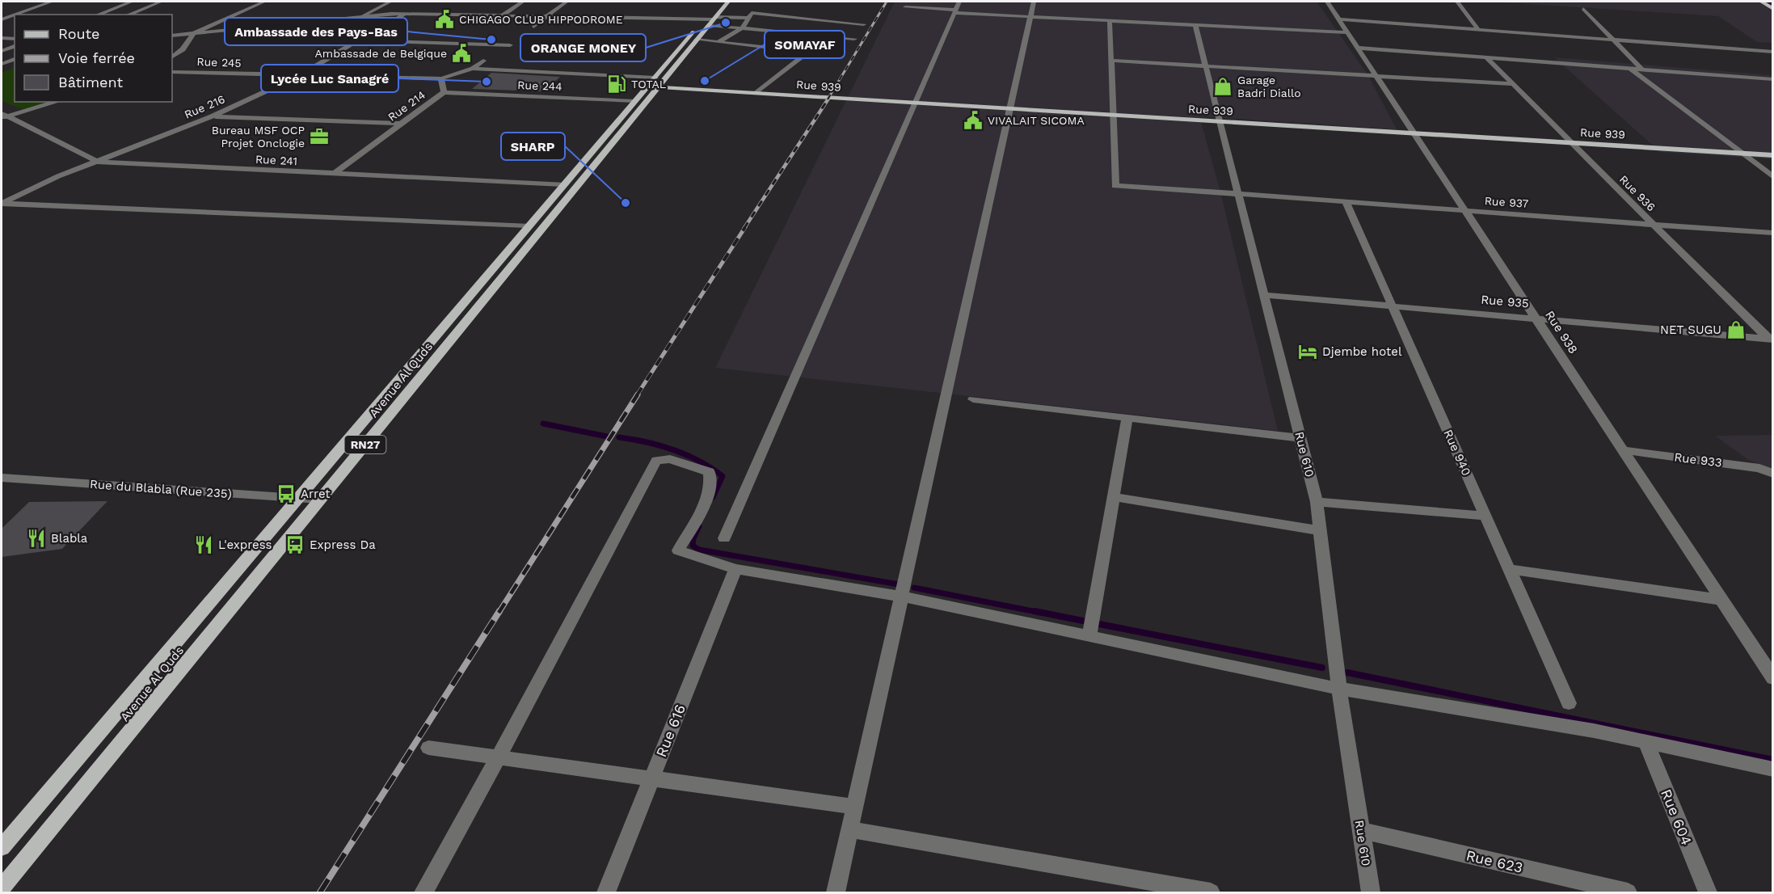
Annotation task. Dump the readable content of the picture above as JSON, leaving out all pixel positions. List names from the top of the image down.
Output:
{
  "streets": {
    "main road": ["Rue 939", "Avenue Al Quds", "RN27"],
    "street": [
      "Rue 245",
      "Rue 244",
      "Rue 214",
      "Rue 216",
      "Rue 241",
      "Rue 936",
      "Rue 937",
      "Rue 935",
      "Rue 938",
      "Rue 940",
      "Rue 610",
      "Rue 933",
      "Rue du Blabla (Rue 235)",
      "Rue 616",
      "Rue 604",
      "Rue 623"
    ]
  },
  "crossings": [
    ["Rue 245", "Rue 214"],
    ["Rue 245", "Rue 216"],
    ["Rue 244", "Rue 214"],
    ["Rue 244", "Avenue Al Quds"],
    ["Rue 939", "Rue 936"],
    ["Rue 939", "Rue 937"],
    ["Rue 939", "Rue 938"],
    ["Rue 939", "Avenue Al Quds"],
    ["Rue 939", "Rue 610"],
    ["Rue 214", "Rue 241"],
    ["Rue 216", "Rue 241"],
    ["Rue 241", "Avenue Al Quds"],
    ["Rue 936", "Rue 937"],
    ["Rue 936", "Rue 935"],
    ["Rue 937", "Rue 938"],
    ["Rue 937", "Rue 940"],
    ["Rue 937", "Rue 610"],
    ["Rue 935", "Rue 938"],
    ["Rue 935", "Rue 940"],
    ["Rue 935", "Rue 610"],
    ["Rue 938", "Rue 933"],
    ["Avenue Al Quds", "Rue du Blabla (Rue 235)"],
    ["Rue 610", "Rue 623"]
  ],
  "places": {
    "public building": ["CHIGAGO CLUB HIPPODROME", "Ambassade de Belgique", "VIVALAIT SICOMA"],
    "other": [
      "ORANGE MONEY",
      "Ambassade des Pays-Bas",
      "SOMAYAF",
      "Lycée Luc Sanagré",
      "SHARP"
    ],
    "fuel station": ["TOTAL"],
    "shop": ["Garage Badri Diallo", "NET SUGU"],
    "office": ["Bureau MSF OCP Projet Onclogie"],
    "hotel": ["Djembe hotel"],
    "bus stop": ["Arret", "Express Da"],
    "restaurant": ["Blabla", "L'express"]
  },
  "legend": ["Route", "Voie ferrée", "Bâtiment"]
}
